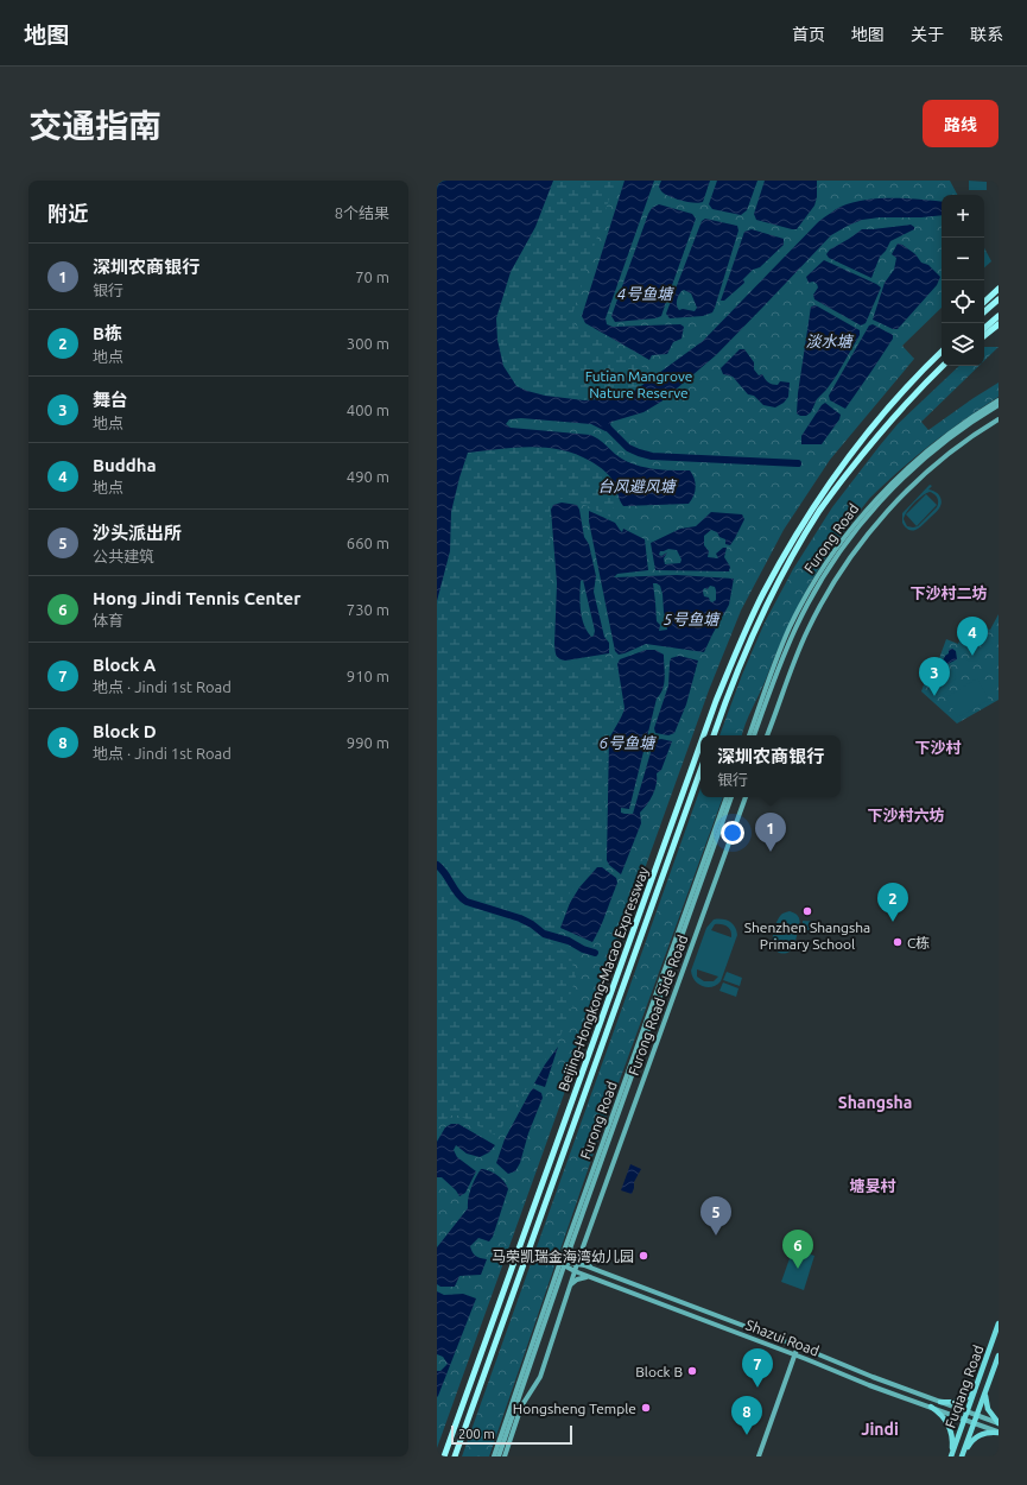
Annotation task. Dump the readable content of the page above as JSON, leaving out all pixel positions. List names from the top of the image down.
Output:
{
  "streets": {
    "highway": ["Beijing-Hongkong-Macao Expressway"],
    "main road": [
      "Furong Road",
      "Furong Road Side Road",
      "Shazui Road",
      "Fuqiang Road"
    ]
  },
  "crossings": [
    ["Furong Road", "Shazui Road"],
    ["Furong Road Side Road", "Shazui Road"],
    ["Shazui Road", "Fuqiang Road"]
  ],
  "districts": [
    "下沙村二坊",
    "下沙村",
    "下沙村六坊",
    "Shangsha",
    "塘妟村",
    "Jindi"
  ],
  "water": [
    "4号鱼塘",
    "淡水塘",
    "台风避风塘",
    "5号鱼塘",
    "6号鱼塘"
  ],
  "parks": ["Futian Mangrove Nature Reserve"],
  "places": [
    "Shenzhen Shangsha Primary School",
    "C栋",
    "马荣凯瑞金海湾幼儿园",
    "Block B",
    "Hongsheng Temple"
  ],
  "scale_bar": "200 m",
  "page": {
    "header": "地图",
    "nav": [
      "首页",
      "地图",
      "关于",
      "联系"
    ],
    "title": "交通指南",
    "buttons": "路线",
    "heading": ["附近", "8个结果"],
    "map_buttons": ["+", "−"],
    "list": [
      {
        "mark": "1",
        "name": "深圳农商银行",
        "note": "银行",
        "value": "70 m"
      },
      {
        "mark": "2",
        "name": "B栋",
        "note": "地点",
        "value": "300 m"
      },
      {
        "mark": "3",
        "name": "舞台",
        "note": "地点",
        "value": "400 m"
      },
      {
        "mark": "4",
        "name": "Buddha",
        "note": "地点",
        "value": "490 m"
      },
      {
        "mark": "5",
        "name": "沙头派出所",
        "note": "公共建筑",
        "value": "660 m"
      },
      {
        "mark": "6",
        "name": "Hong Jindi Tennis Center",
        "note": "体育",
        "value": "730 m"
      },
      {
        "mark": "7",
        "name": "Block A",
        "note": "地点 · Jindi 1st Road",
        "value": "910 m"
      },
      {
        "mark": "8",
        "name": "Block D",
        "note": "地点 · Jindi 1st Road",
        "value": "990 m"
      }
    ],
    "pins": [
      "4",
      "3",
      "1",
      "2",
      "5",
      "6",
      "7",
      "8"
    ],
    "popup": ["深圳农商银行", "银行"],
    "scale": "200 m"
  }
}
